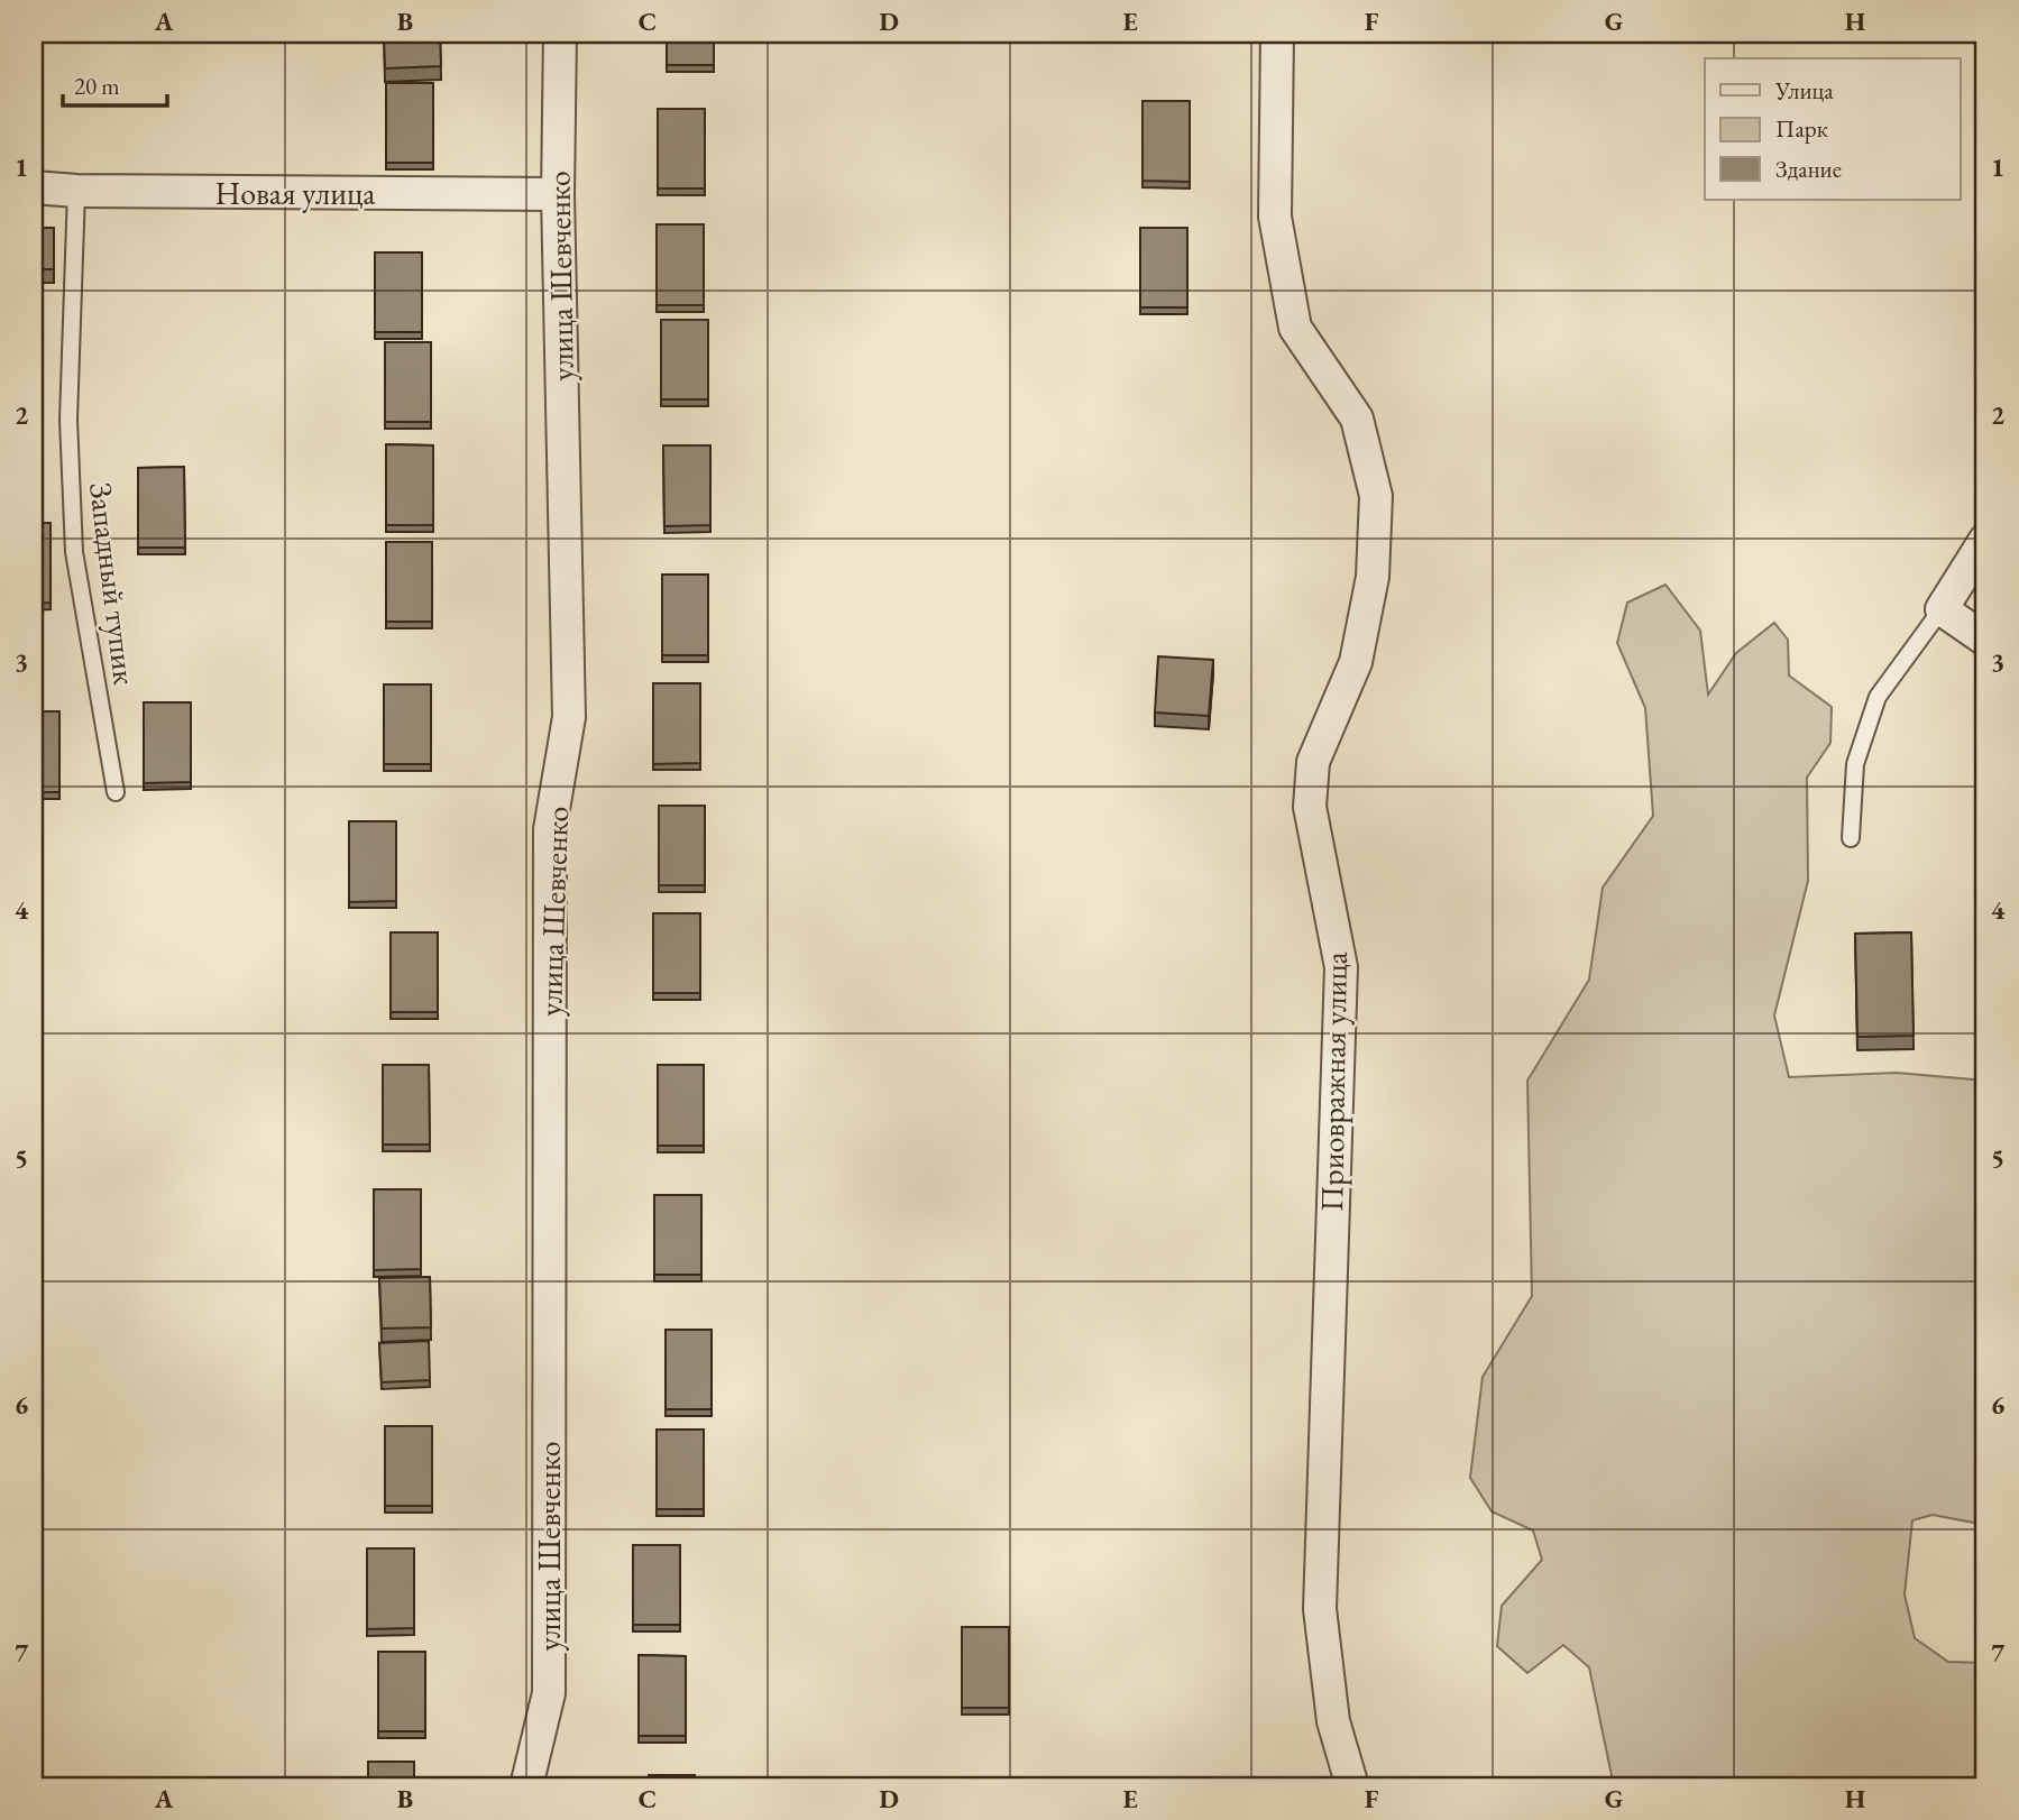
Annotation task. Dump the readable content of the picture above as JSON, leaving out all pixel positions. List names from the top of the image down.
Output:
{
  "streets": {
    "street": ["Новая улица", "улица Шевченко", "Приовражная улица"],
    "lane": ["Западный тупик"]
  },
  "crossings": [
    ["Новая улица", "улица Шевченко"],
    ["Новая улица", "Западный тупик"]
  ],
  "legend": ["Улица", "Парк", "Здание"],
  "scale_bar": "20 m",
  "grid": {
    "columns": [
      "A",
      "B",
      "C",
      "D",
      "E",
      "F",
      "G",
      "H"
    ],
    "rows": [
      "1",
      "2",
      "3",
      "4",
      "5",
      "6",
      "7"
    ]
  }
}
